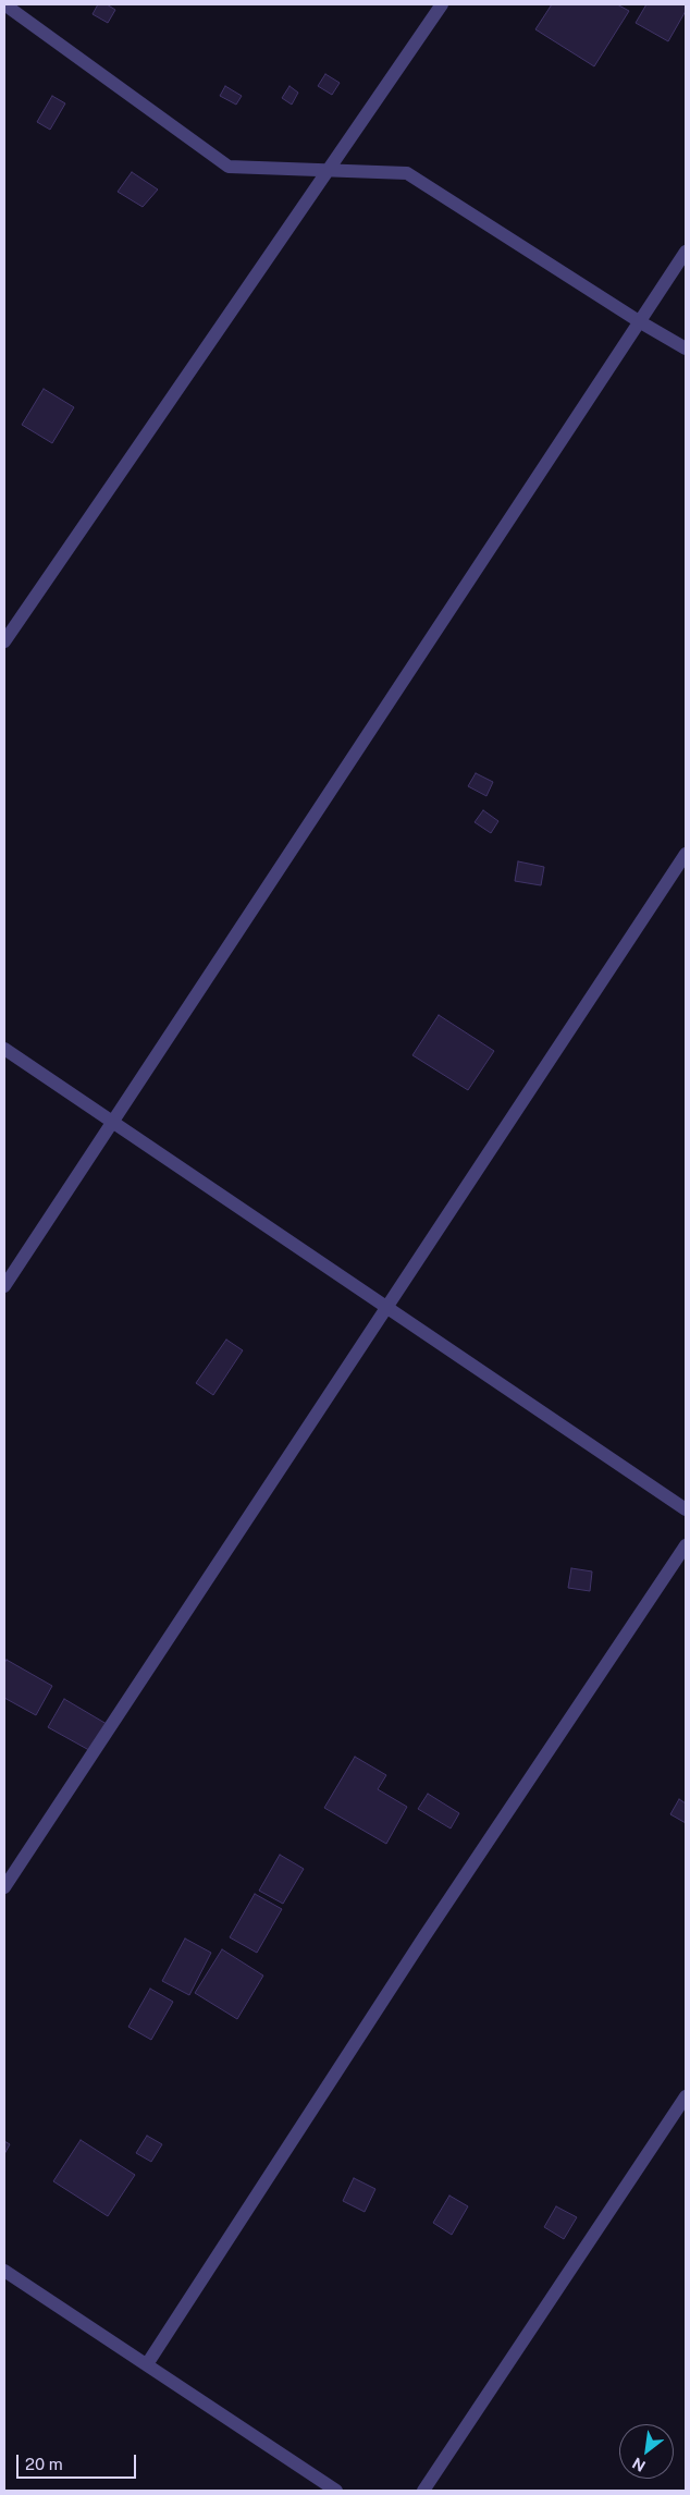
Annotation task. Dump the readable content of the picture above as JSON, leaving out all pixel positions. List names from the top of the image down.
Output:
{
  "scale_bar": "20 m",
  "north": "bottom left"
}
